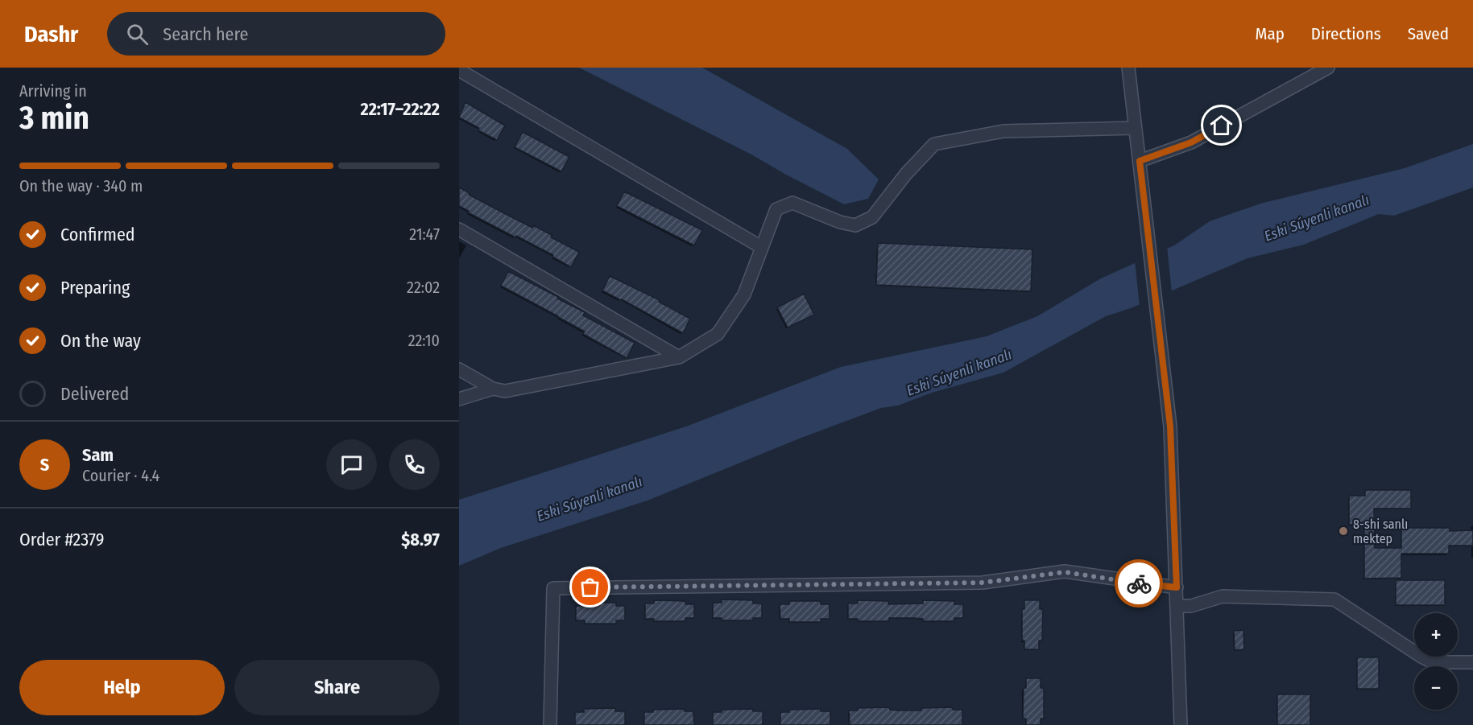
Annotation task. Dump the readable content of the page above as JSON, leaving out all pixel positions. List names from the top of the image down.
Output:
{
  "water": ["Eski Súyenli kanalı"],
  "places": ["8-shi sanlı mektep"],
  "page": {
    "header": "Dashr",
    "search": "Search here",
    "nav": ["Map", "Directions", "Saved"],
    "heading": ["3 min", "Arriving in", "22:17–22:22"],
    "panel": [
      "Sam",
      "Courier · 4.4",
      "Order #2379",
      "$8.97"
    ],
    "bar": "On the way · 340 m",
    "list": [
      ["Confirmed", "21:47"],
      ["Preparing", "22:02"],
      ["On the way", "22:10"],
      "Delivered"
    ],
    "round": "S",
    "map_buttons": ["+", "−"],
    "buttons": ["Help", "Share"]
  }
}
